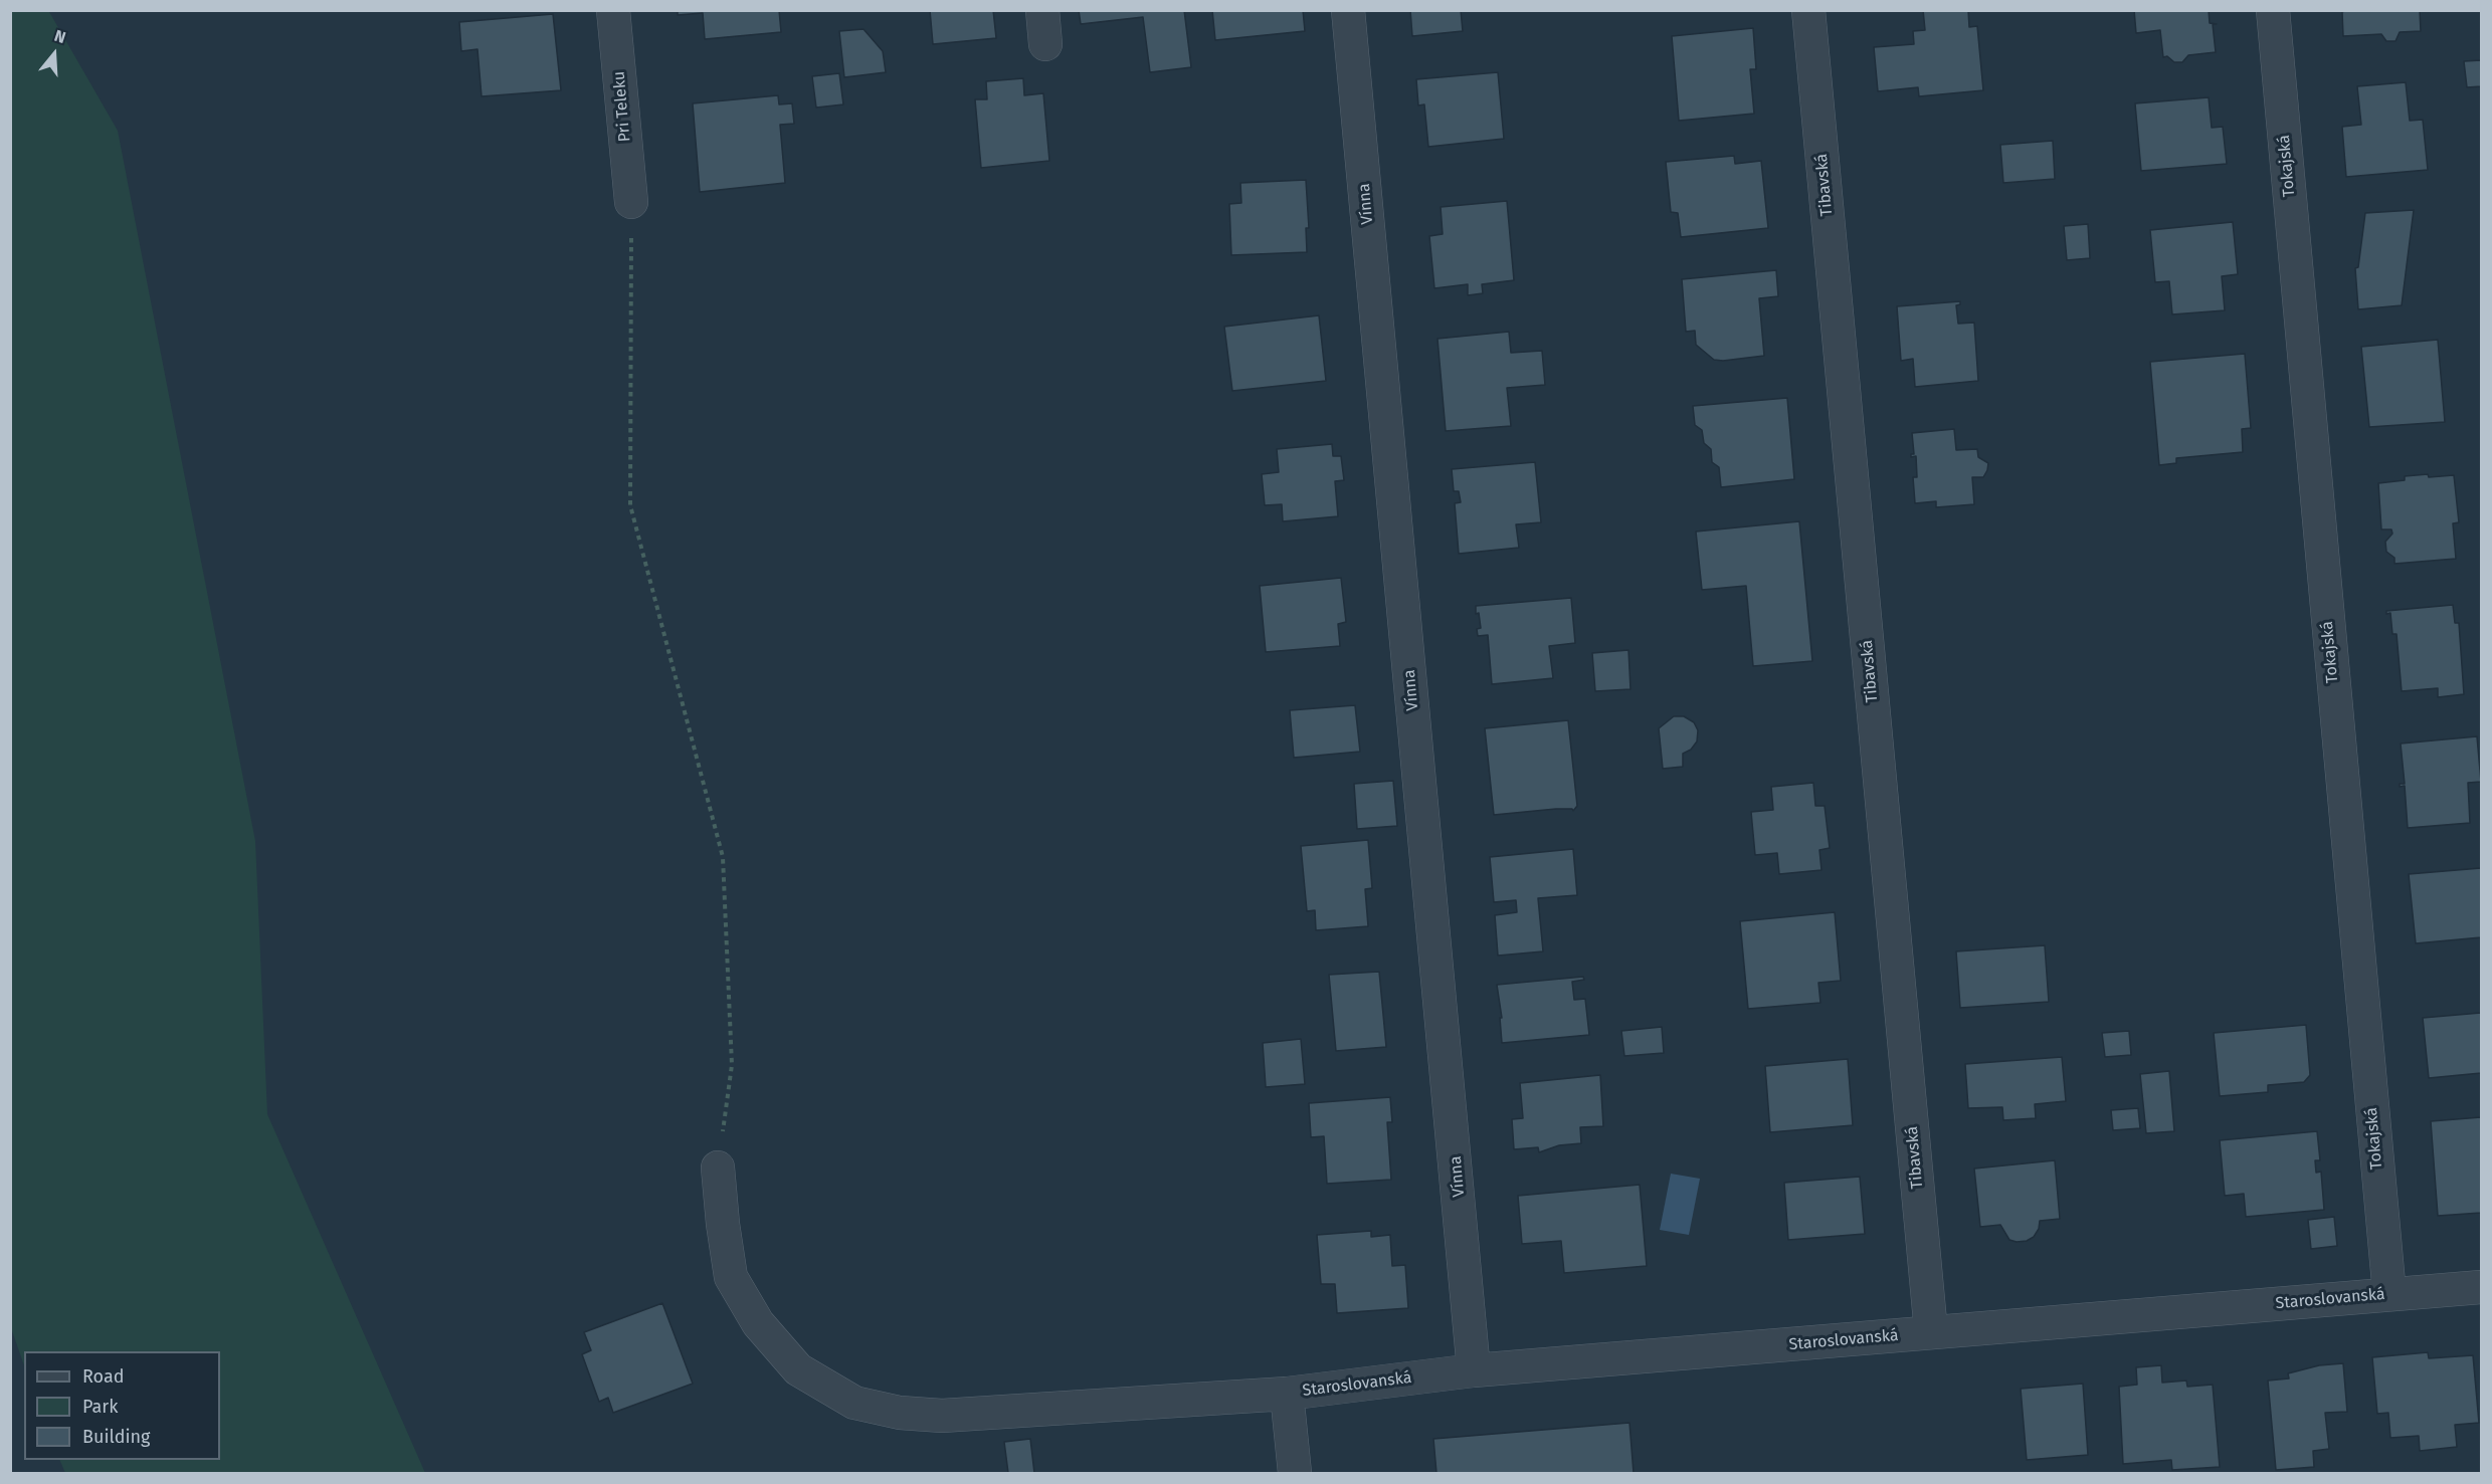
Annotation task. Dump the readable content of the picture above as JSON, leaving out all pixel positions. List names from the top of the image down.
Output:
{
  "streets": {
    "street": [
      "Pri Teleku",
      "Tokajská",
      "Tibavská",
      "Vínna",
      "Staroslovanská"
    ]
  },
  "crossings": [
    ["Tokajská", "Staroslovanská"],
    ["Tibavská", "Staroslovanská"],
    ["Vínna", "Staroslovanská"]
  ],
  "legend": ["Road", "Park", "Building"],
  "north": "top"
}
